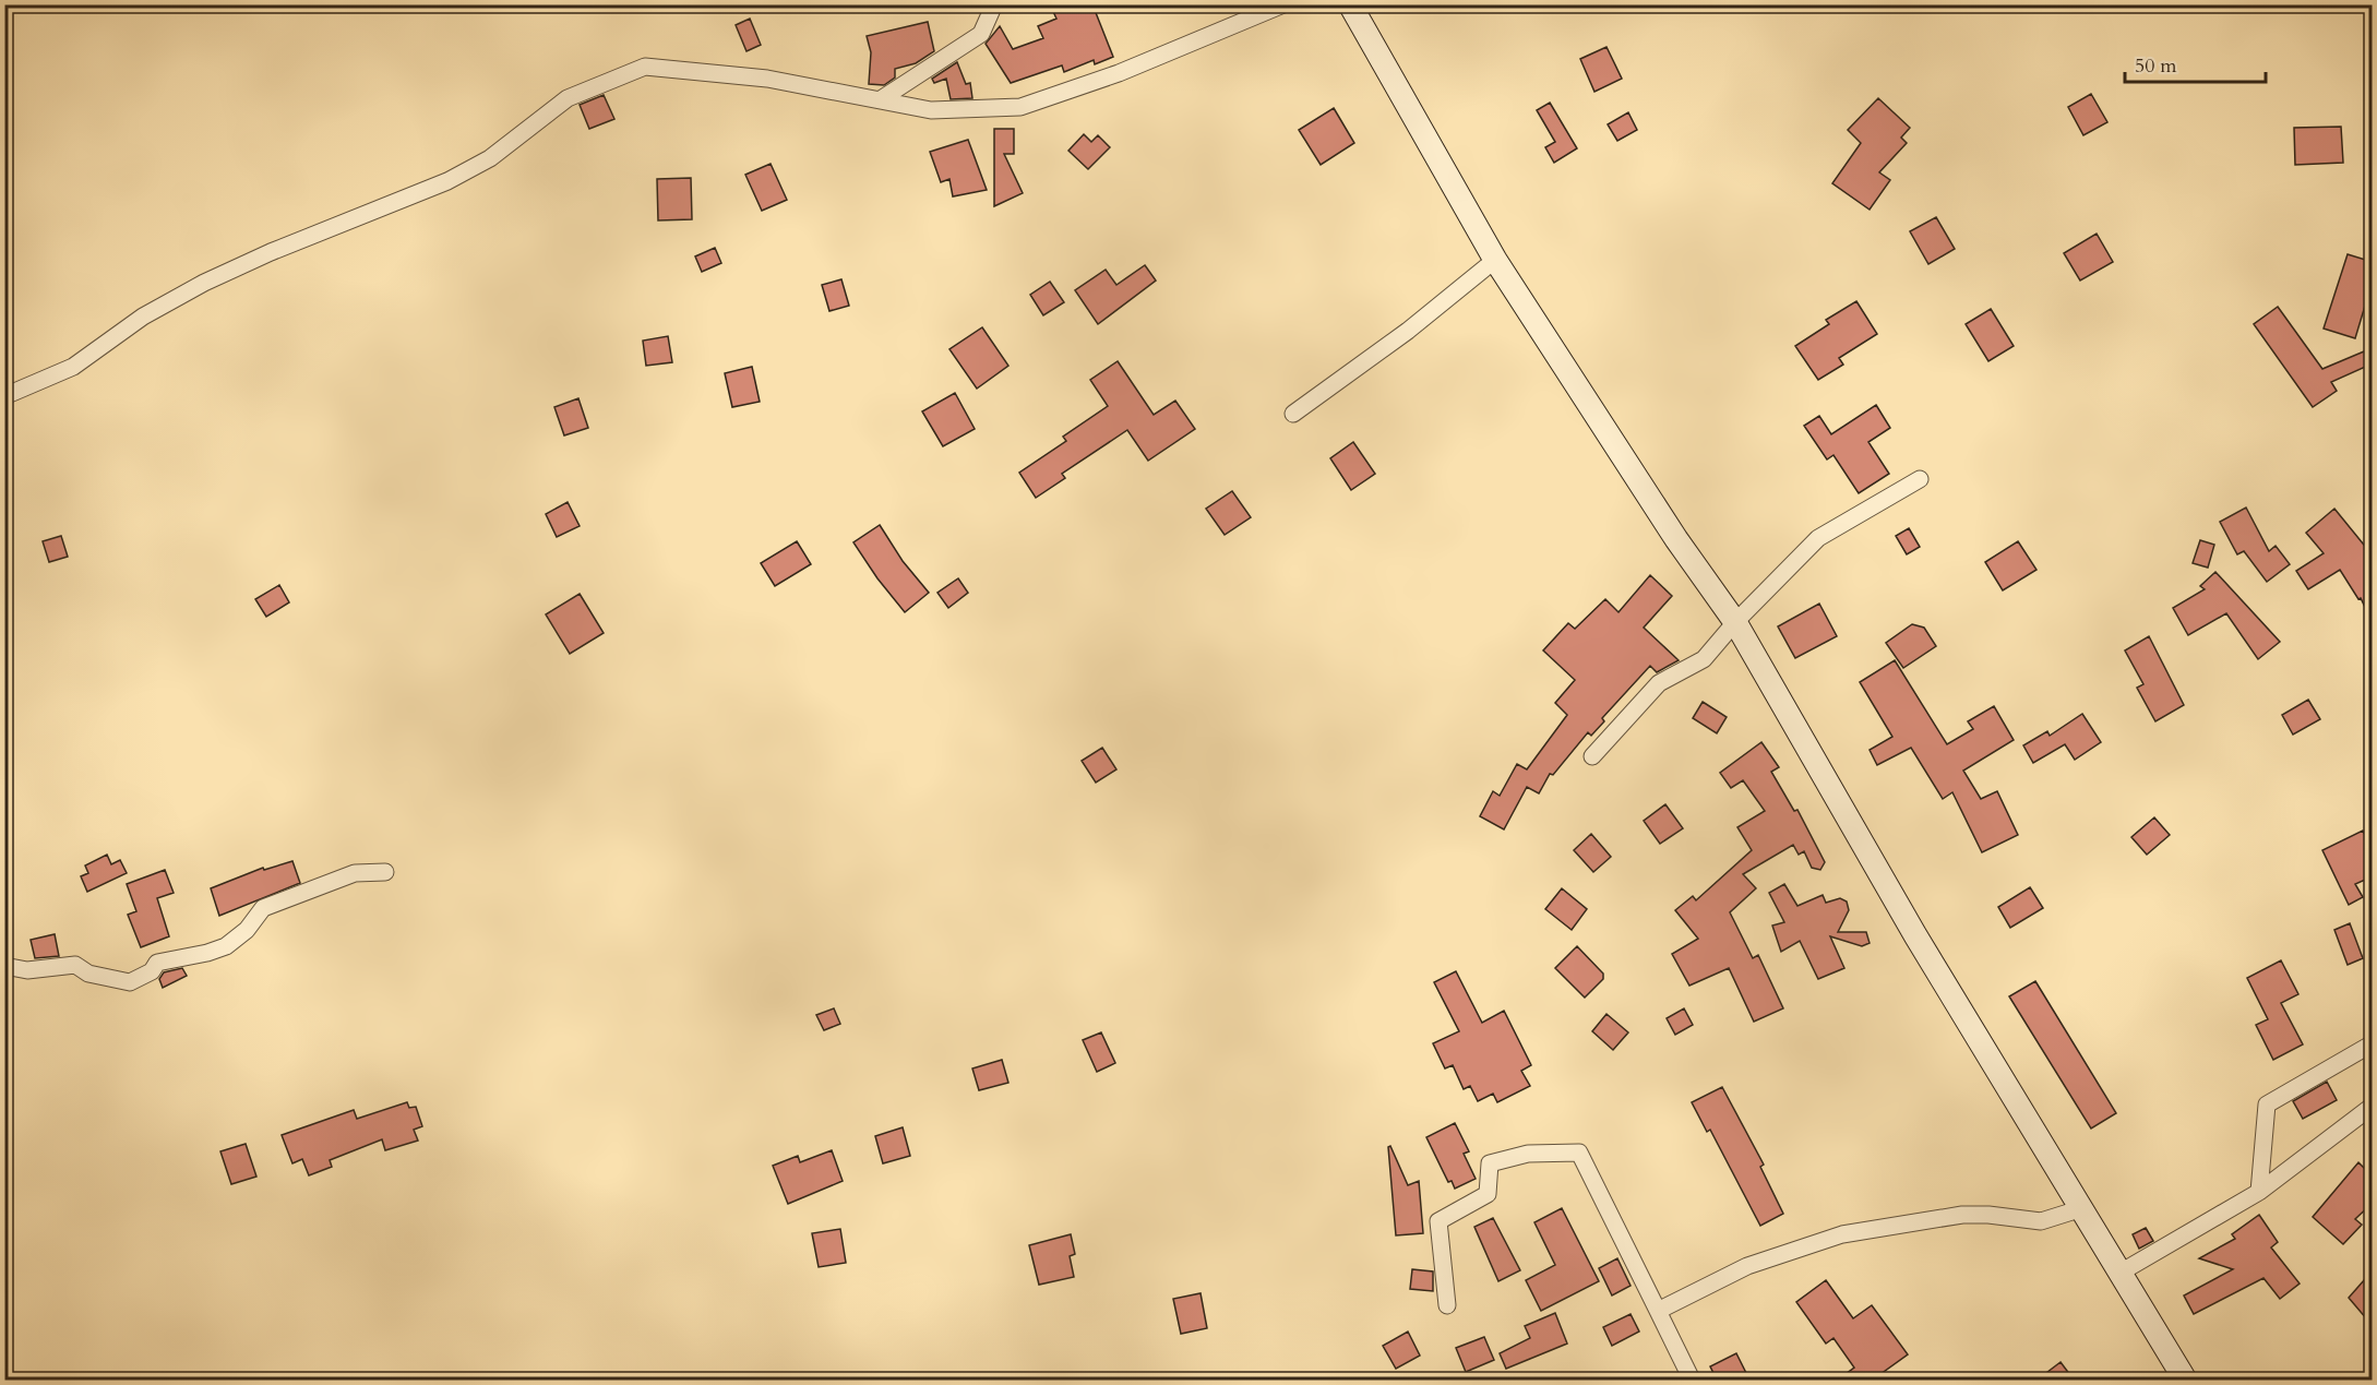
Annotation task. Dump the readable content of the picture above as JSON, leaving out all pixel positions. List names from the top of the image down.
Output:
{
  "scale_bar": "50 m"
}
